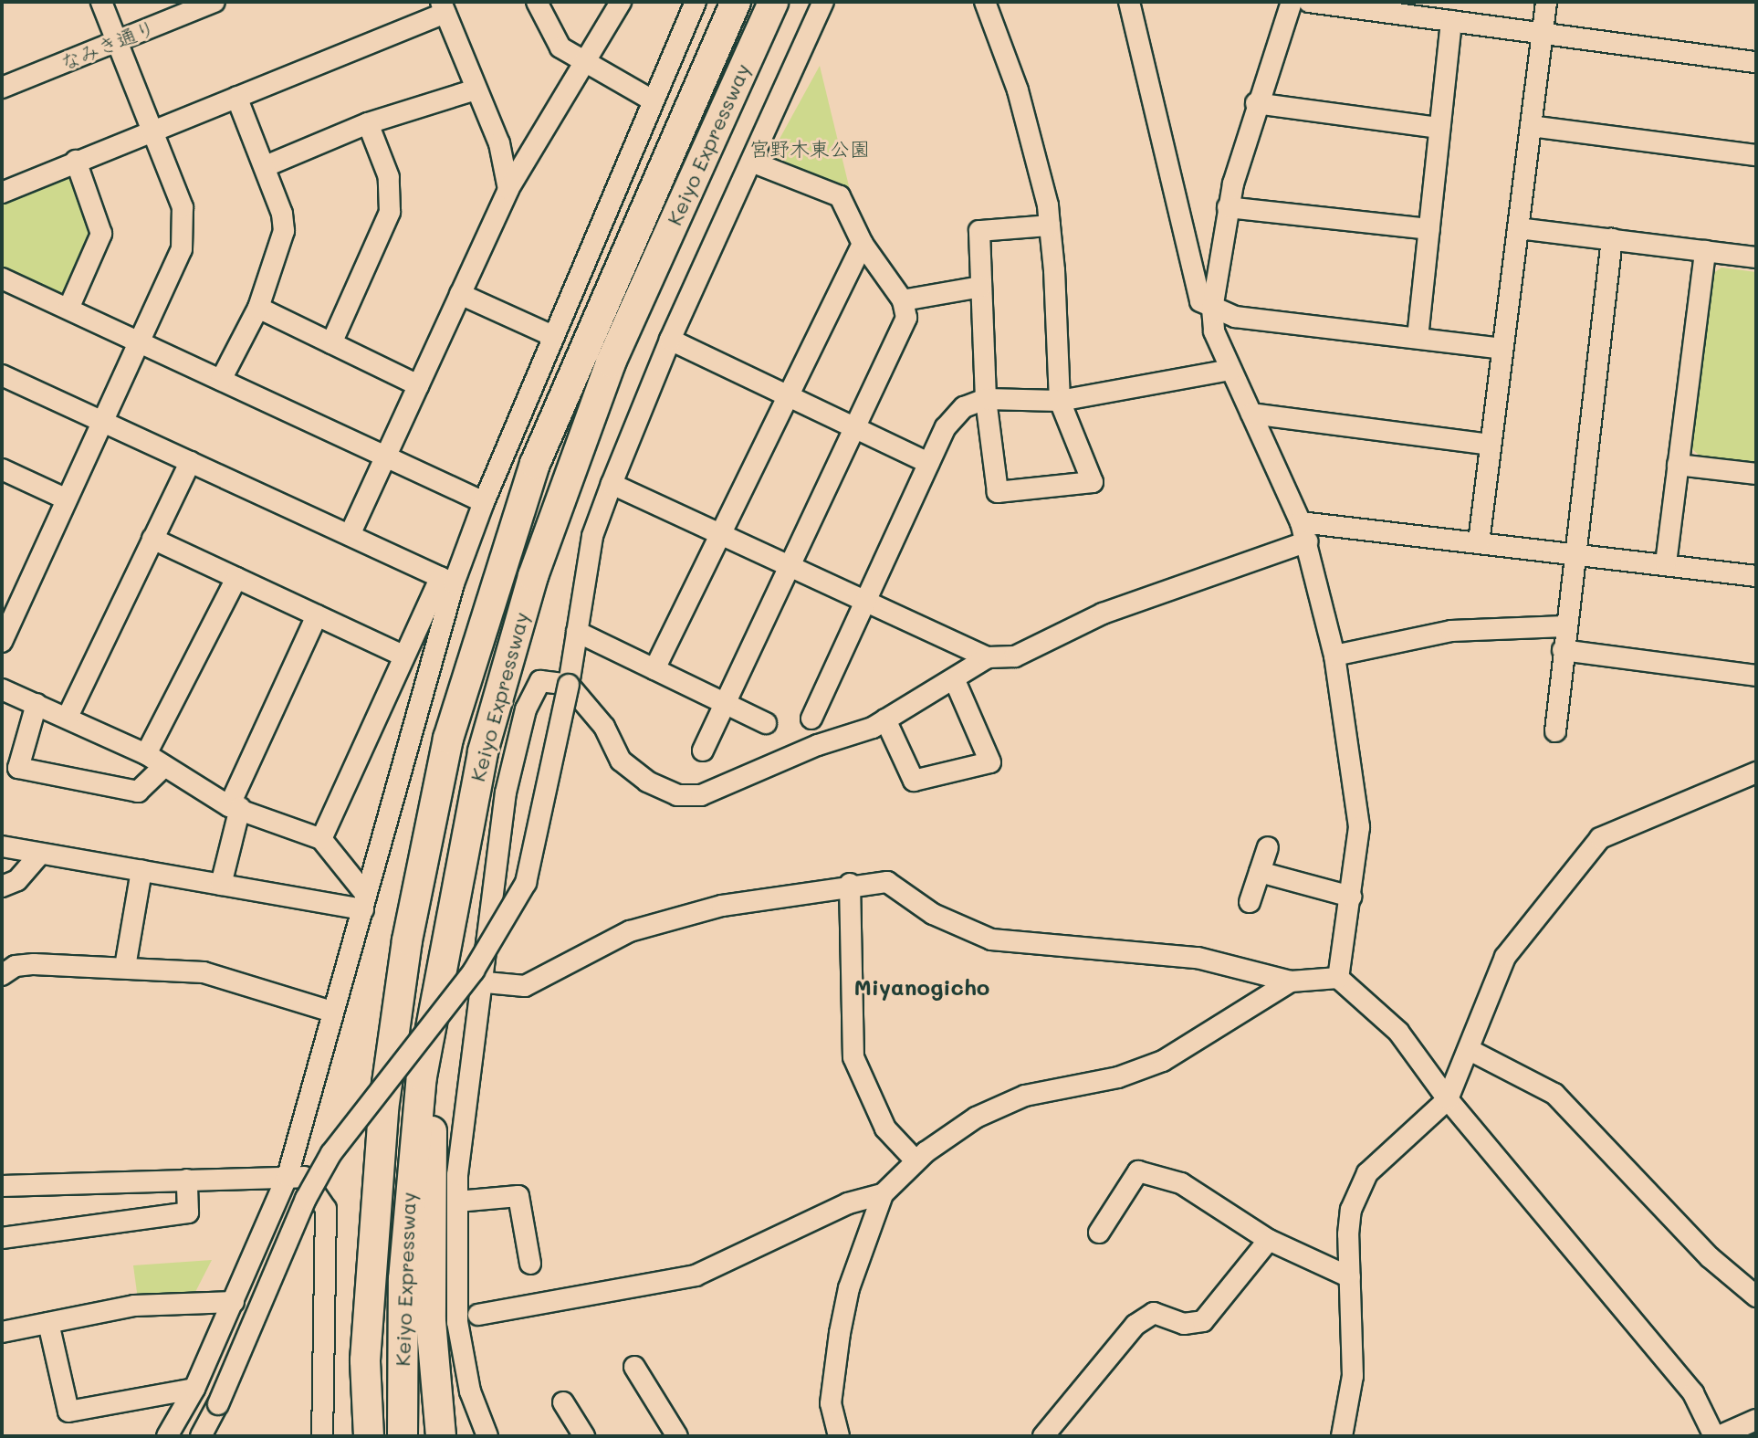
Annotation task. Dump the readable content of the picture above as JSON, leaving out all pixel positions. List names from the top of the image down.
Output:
{
  "streets": {
    "highway": ["Keiyo Expressway"],
    "street": ["なみき通り"]
  },
  "districts": ["Miyanogicho"],
  "parks": ["宮野木東公園"]
}
